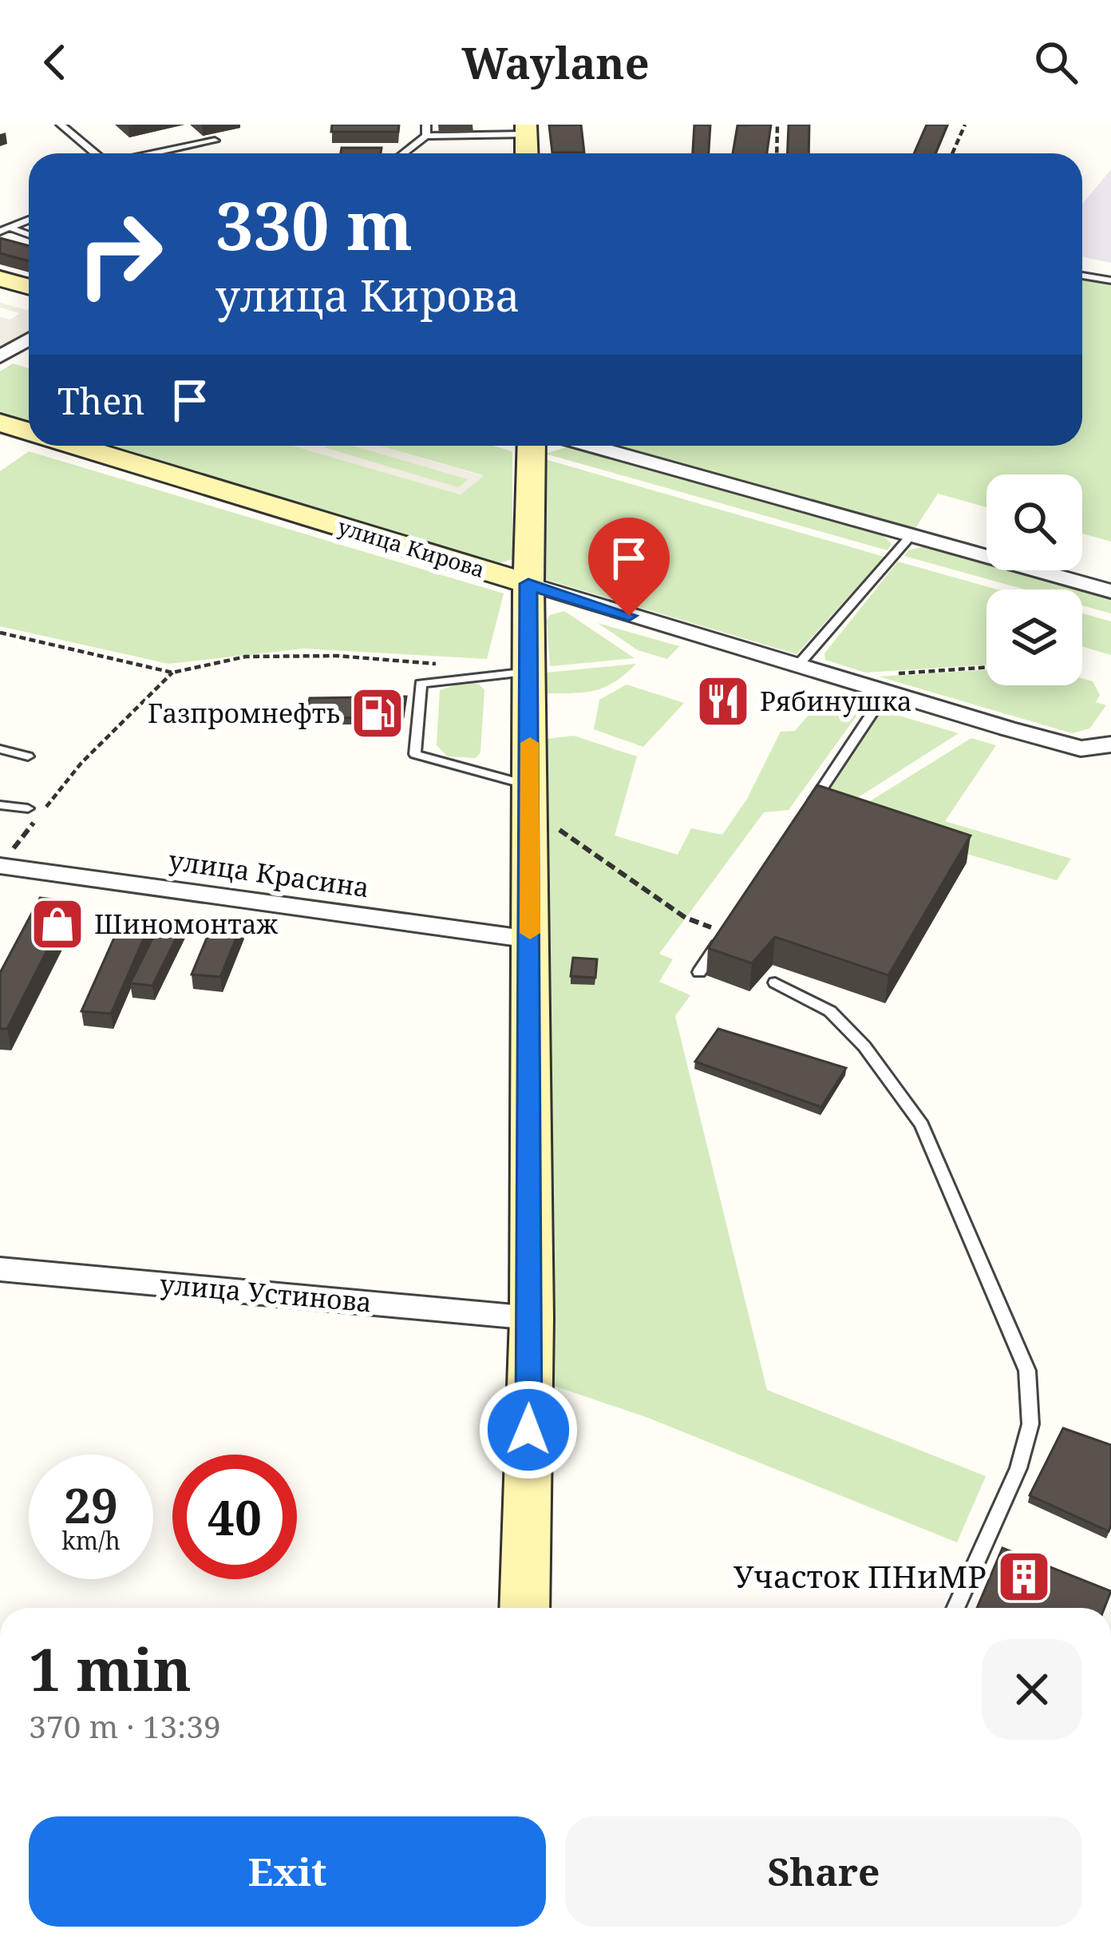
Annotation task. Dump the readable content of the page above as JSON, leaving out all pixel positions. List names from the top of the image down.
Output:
{
  "streets": {
    "street": ["улица Кирова", "улица Красина", "улица Устинова"]
  },
  "places": {
    "restaurant": ["Рябинушка"],
    "fuel station": ["Газпромнефть"],
    "shop": ["Шиномонтаж"],
    "building": ["Участок ПНиМР"]
  },
  "page": {
    "header": "Waylane",
    "turn": ["330 m", "улица Кирова"],
    "then": "Then",
    "speed": "29 km/h",
    "limit": "40",
    "heading": ["1 min", "370 m · 13:39"],
    "buttons": ["Exit", "Share"]
  }
}
